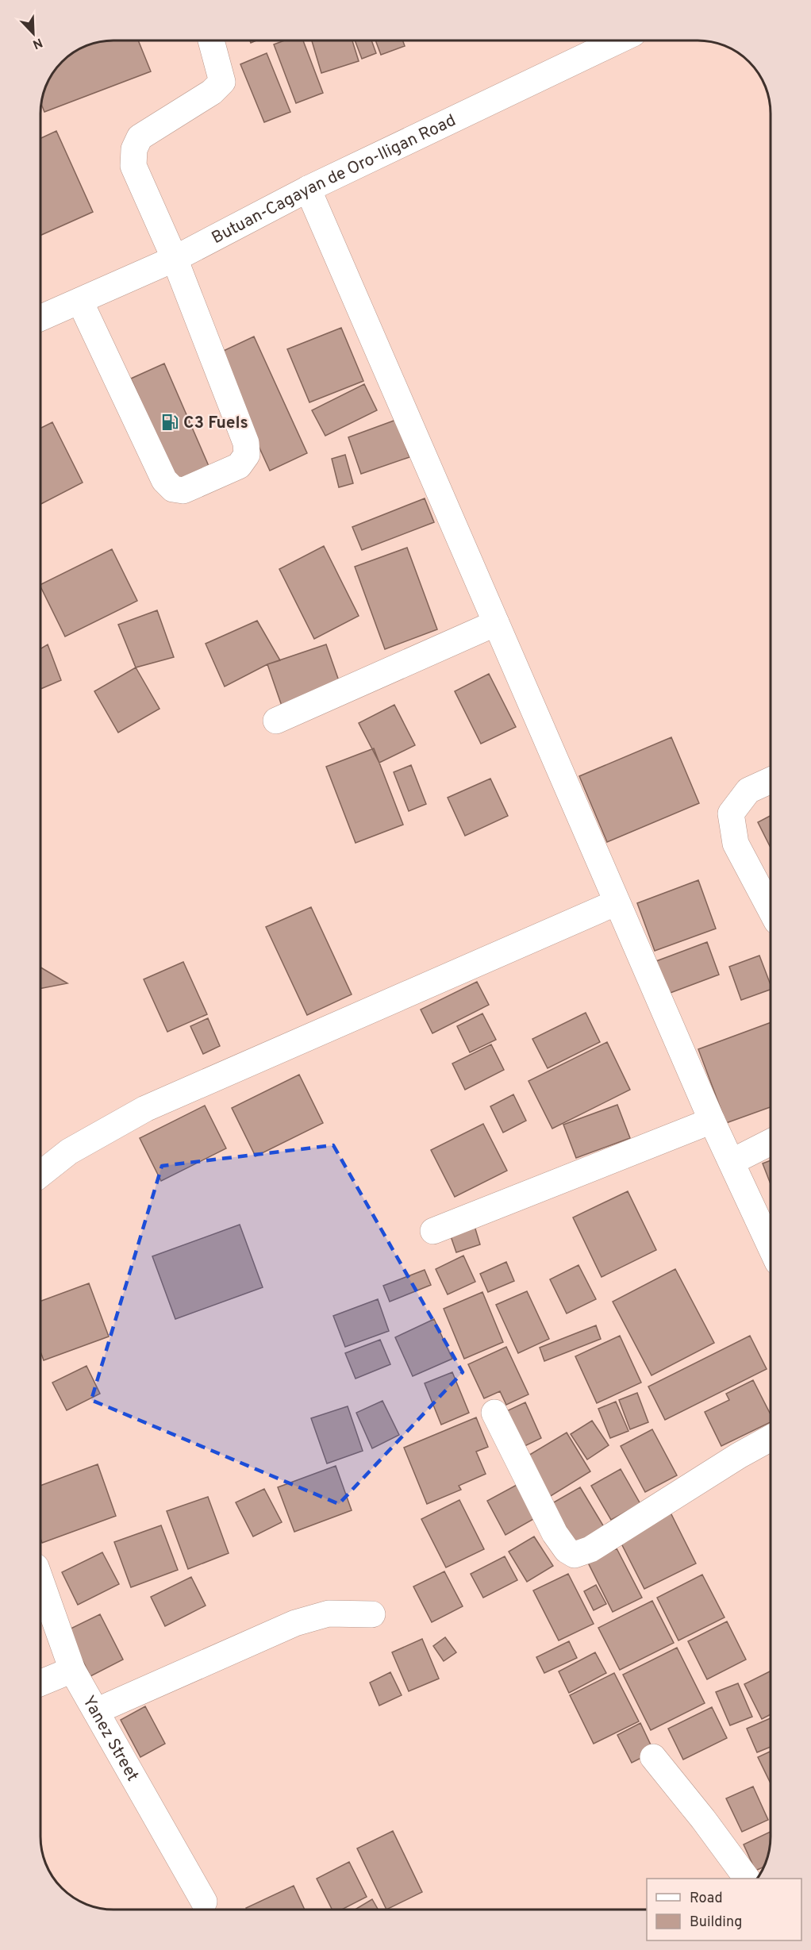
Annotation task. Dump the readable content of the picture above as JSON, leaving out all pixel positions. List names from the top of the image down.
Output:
{
  "streets": {
    "main road": ["Butuan-Cagayan de Oro-Iligan Road", "Yanez Street"]
  },
  "places": {
    "fuel station": ["C3 Fuels"]
  },
  "legend": ["Road", "Building"],
  "north": "bottom right"
}
